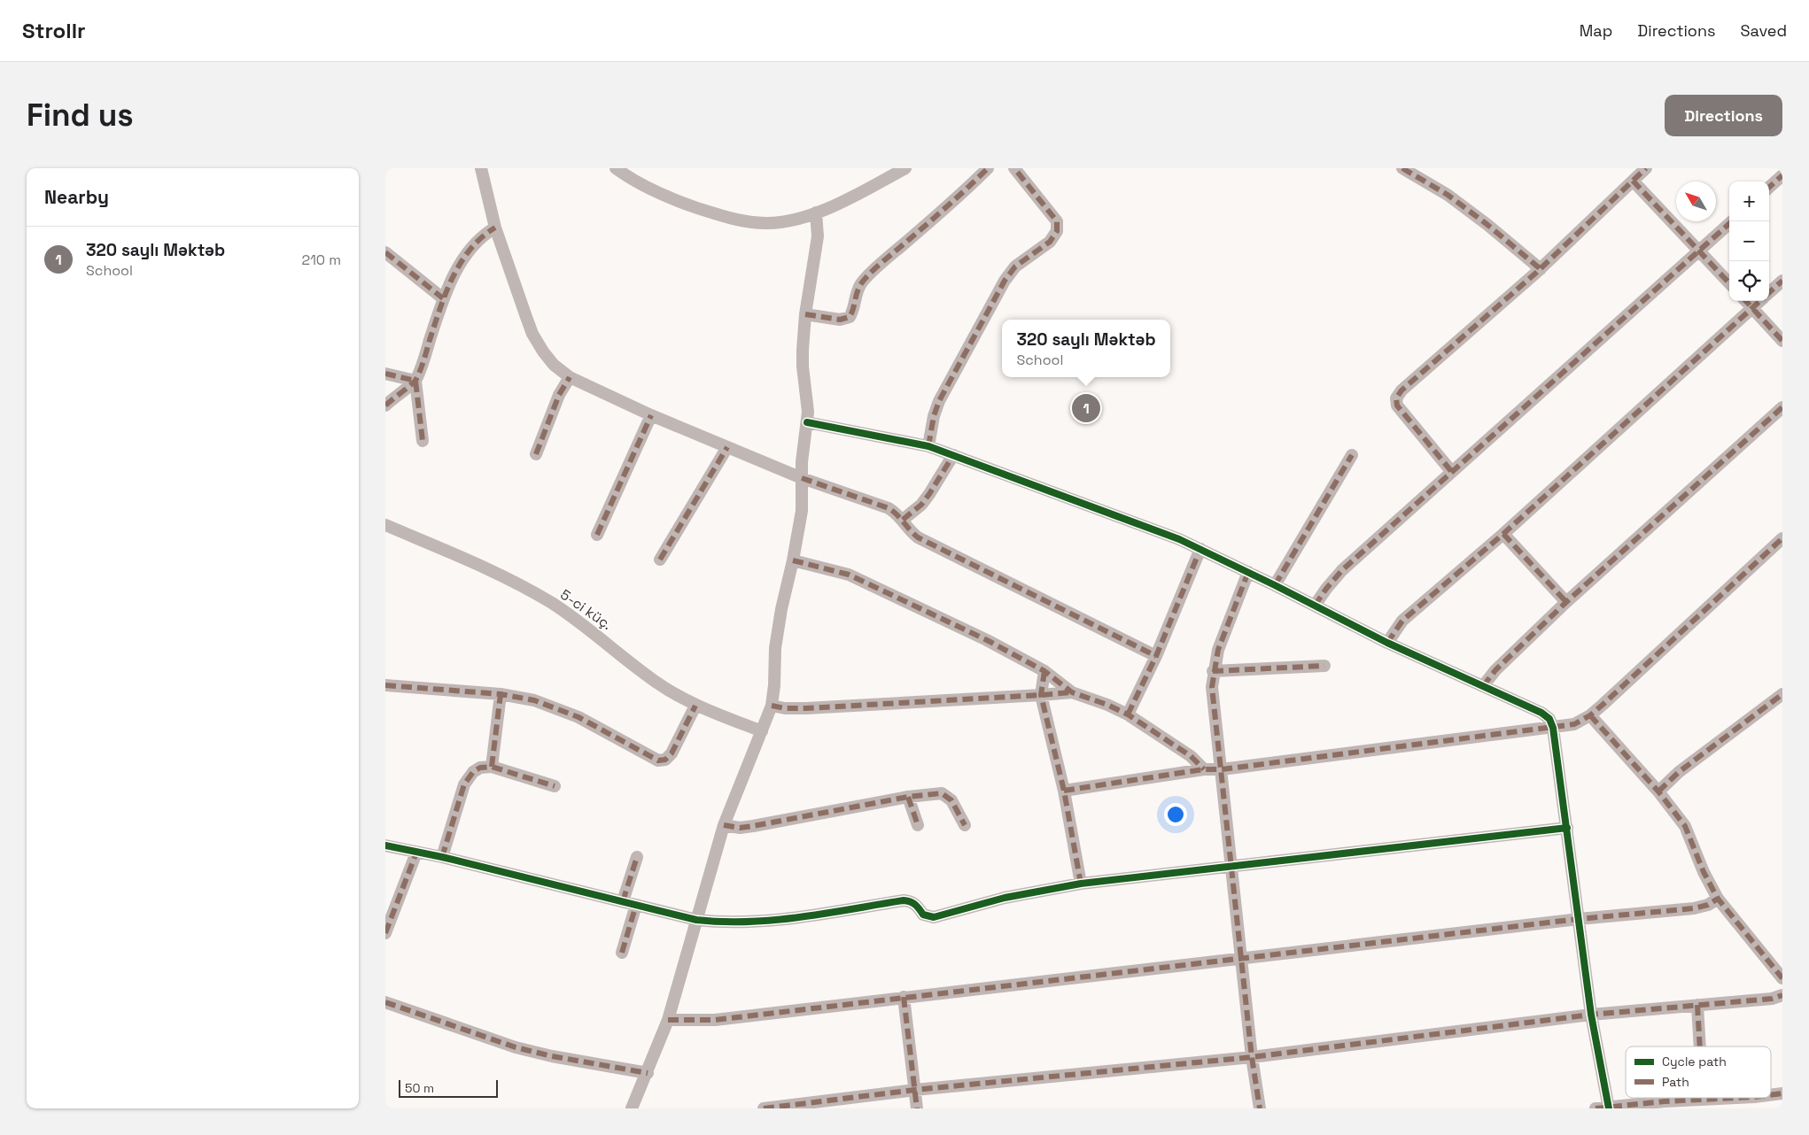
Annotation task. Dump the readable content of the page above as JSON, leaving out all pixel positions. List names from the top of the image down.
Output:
{
  "streets": {
    "street": ["5-ci küç."]
  },
  "legend": ["Cycle path", "Path"],
  "scale_bar": "50 m",
  "north": "top left",
  "page": {
    "header": "Strollr",
    "nav": ["Map", "Directions", "Saved"],
    "buttons": "Directions",
    "title": "Find us",
    "heading": "Nearby",
    "map_buttons": ["+", "−"],
    "list": [
      {
        "mark": "1",
        "name": "320 saylı Məktəb",
        "note": "School",
        "value": "210 m"
      }
    ],
    "popup": ["320 saylı Məktəb", "School"],
    "pins": "1",
    "scale": "50 m"
  }
}
